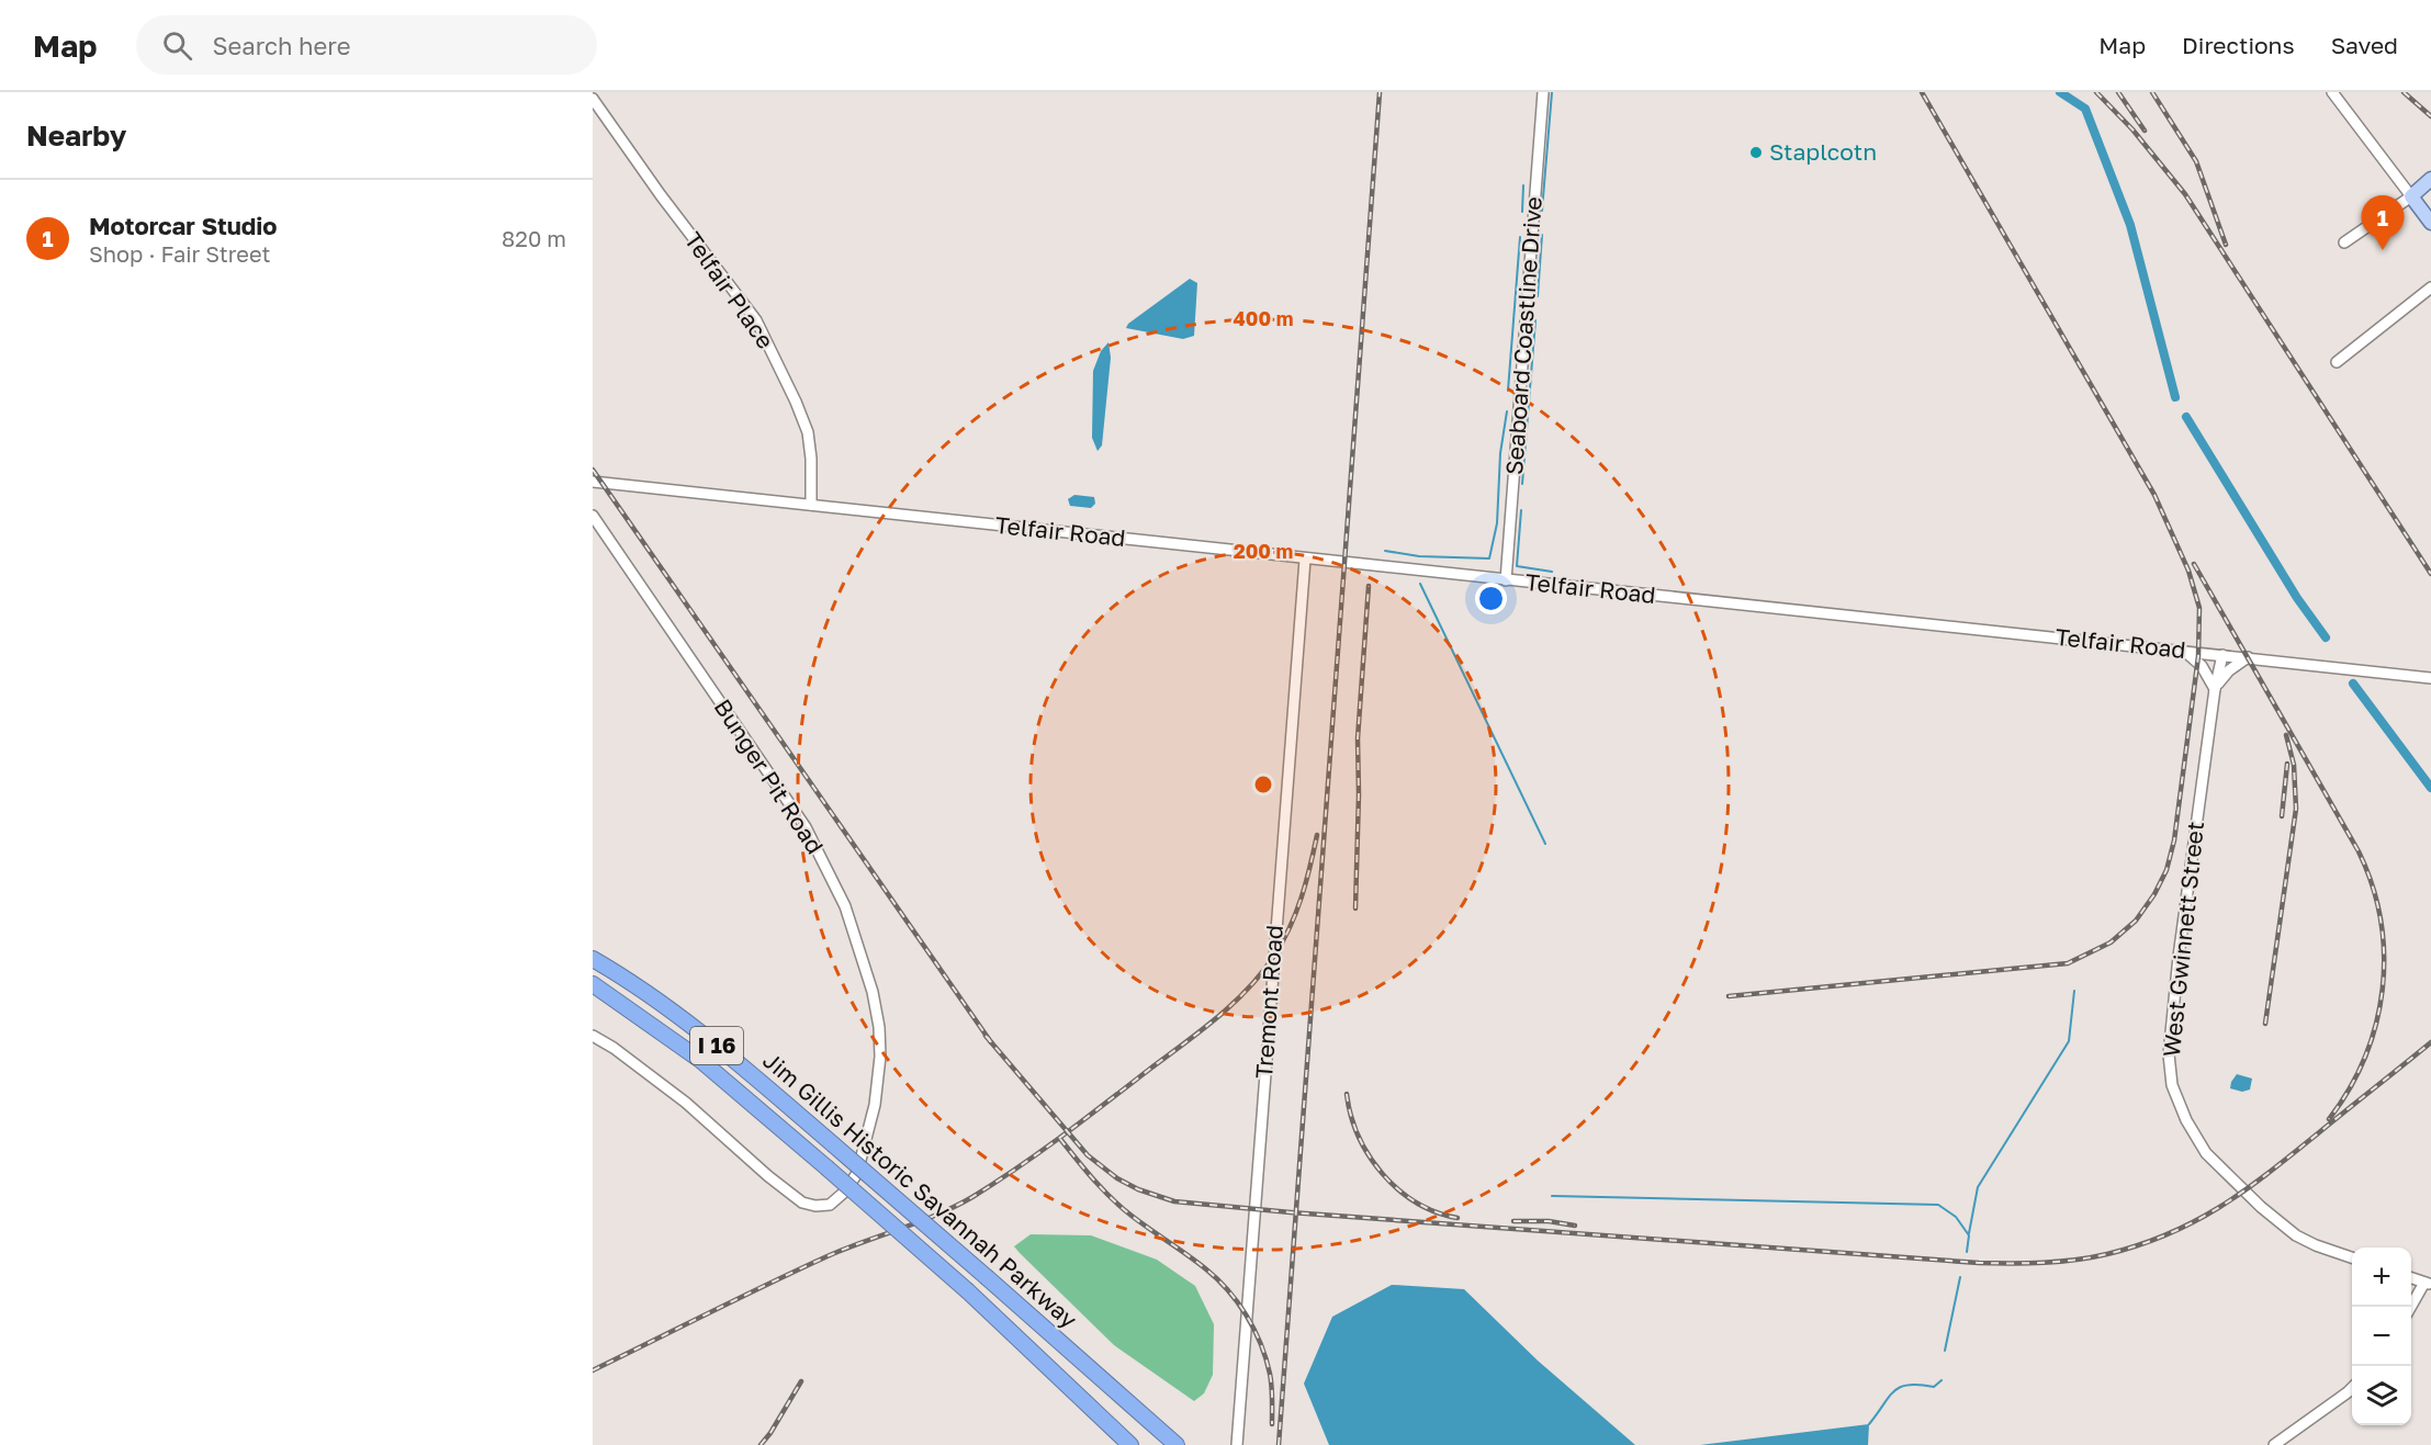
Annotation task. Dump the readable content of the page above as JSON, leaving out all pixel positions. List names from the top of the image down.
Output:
{
  "streets": {
    "highway": ["I 16", "Jim Gillis Historic Savannah Parkway"],
    "street": [
      "Telfair Place",
      "Seaboard Coastline Drive",
      "Telfair Road",
      "Bunger Pit Road",
      "West Gwinnett Street",
      "Tremont Road"
    ]
  },
  "crossings": [
    ["Telfair Place", "Telfair Road"],
    ["Seaboard Coastline Drive", "Telfair Road"],
    ["Telfair Road", "West Gwinnett Street"],
    ["Telfair Road", "Tremont Road"]
  ],
  "places": ["Staplcotn"],
  "page": {
    "header": "Map",
    "search": "Search here",
    "nav": ["Map", "Directions", "Saved"],
    "heading": "Nearby",
    "list": [
      {
        "mark": "1",
        "name": "Motorcar Studio",
        "note": "Shop · Fair Street",
        "value": "820 m"
      }
    ],
    "pins": "1",
    "map_buttons": ["+", "−"]
  },
  "rings": ["400 m", "200 m"]
}
